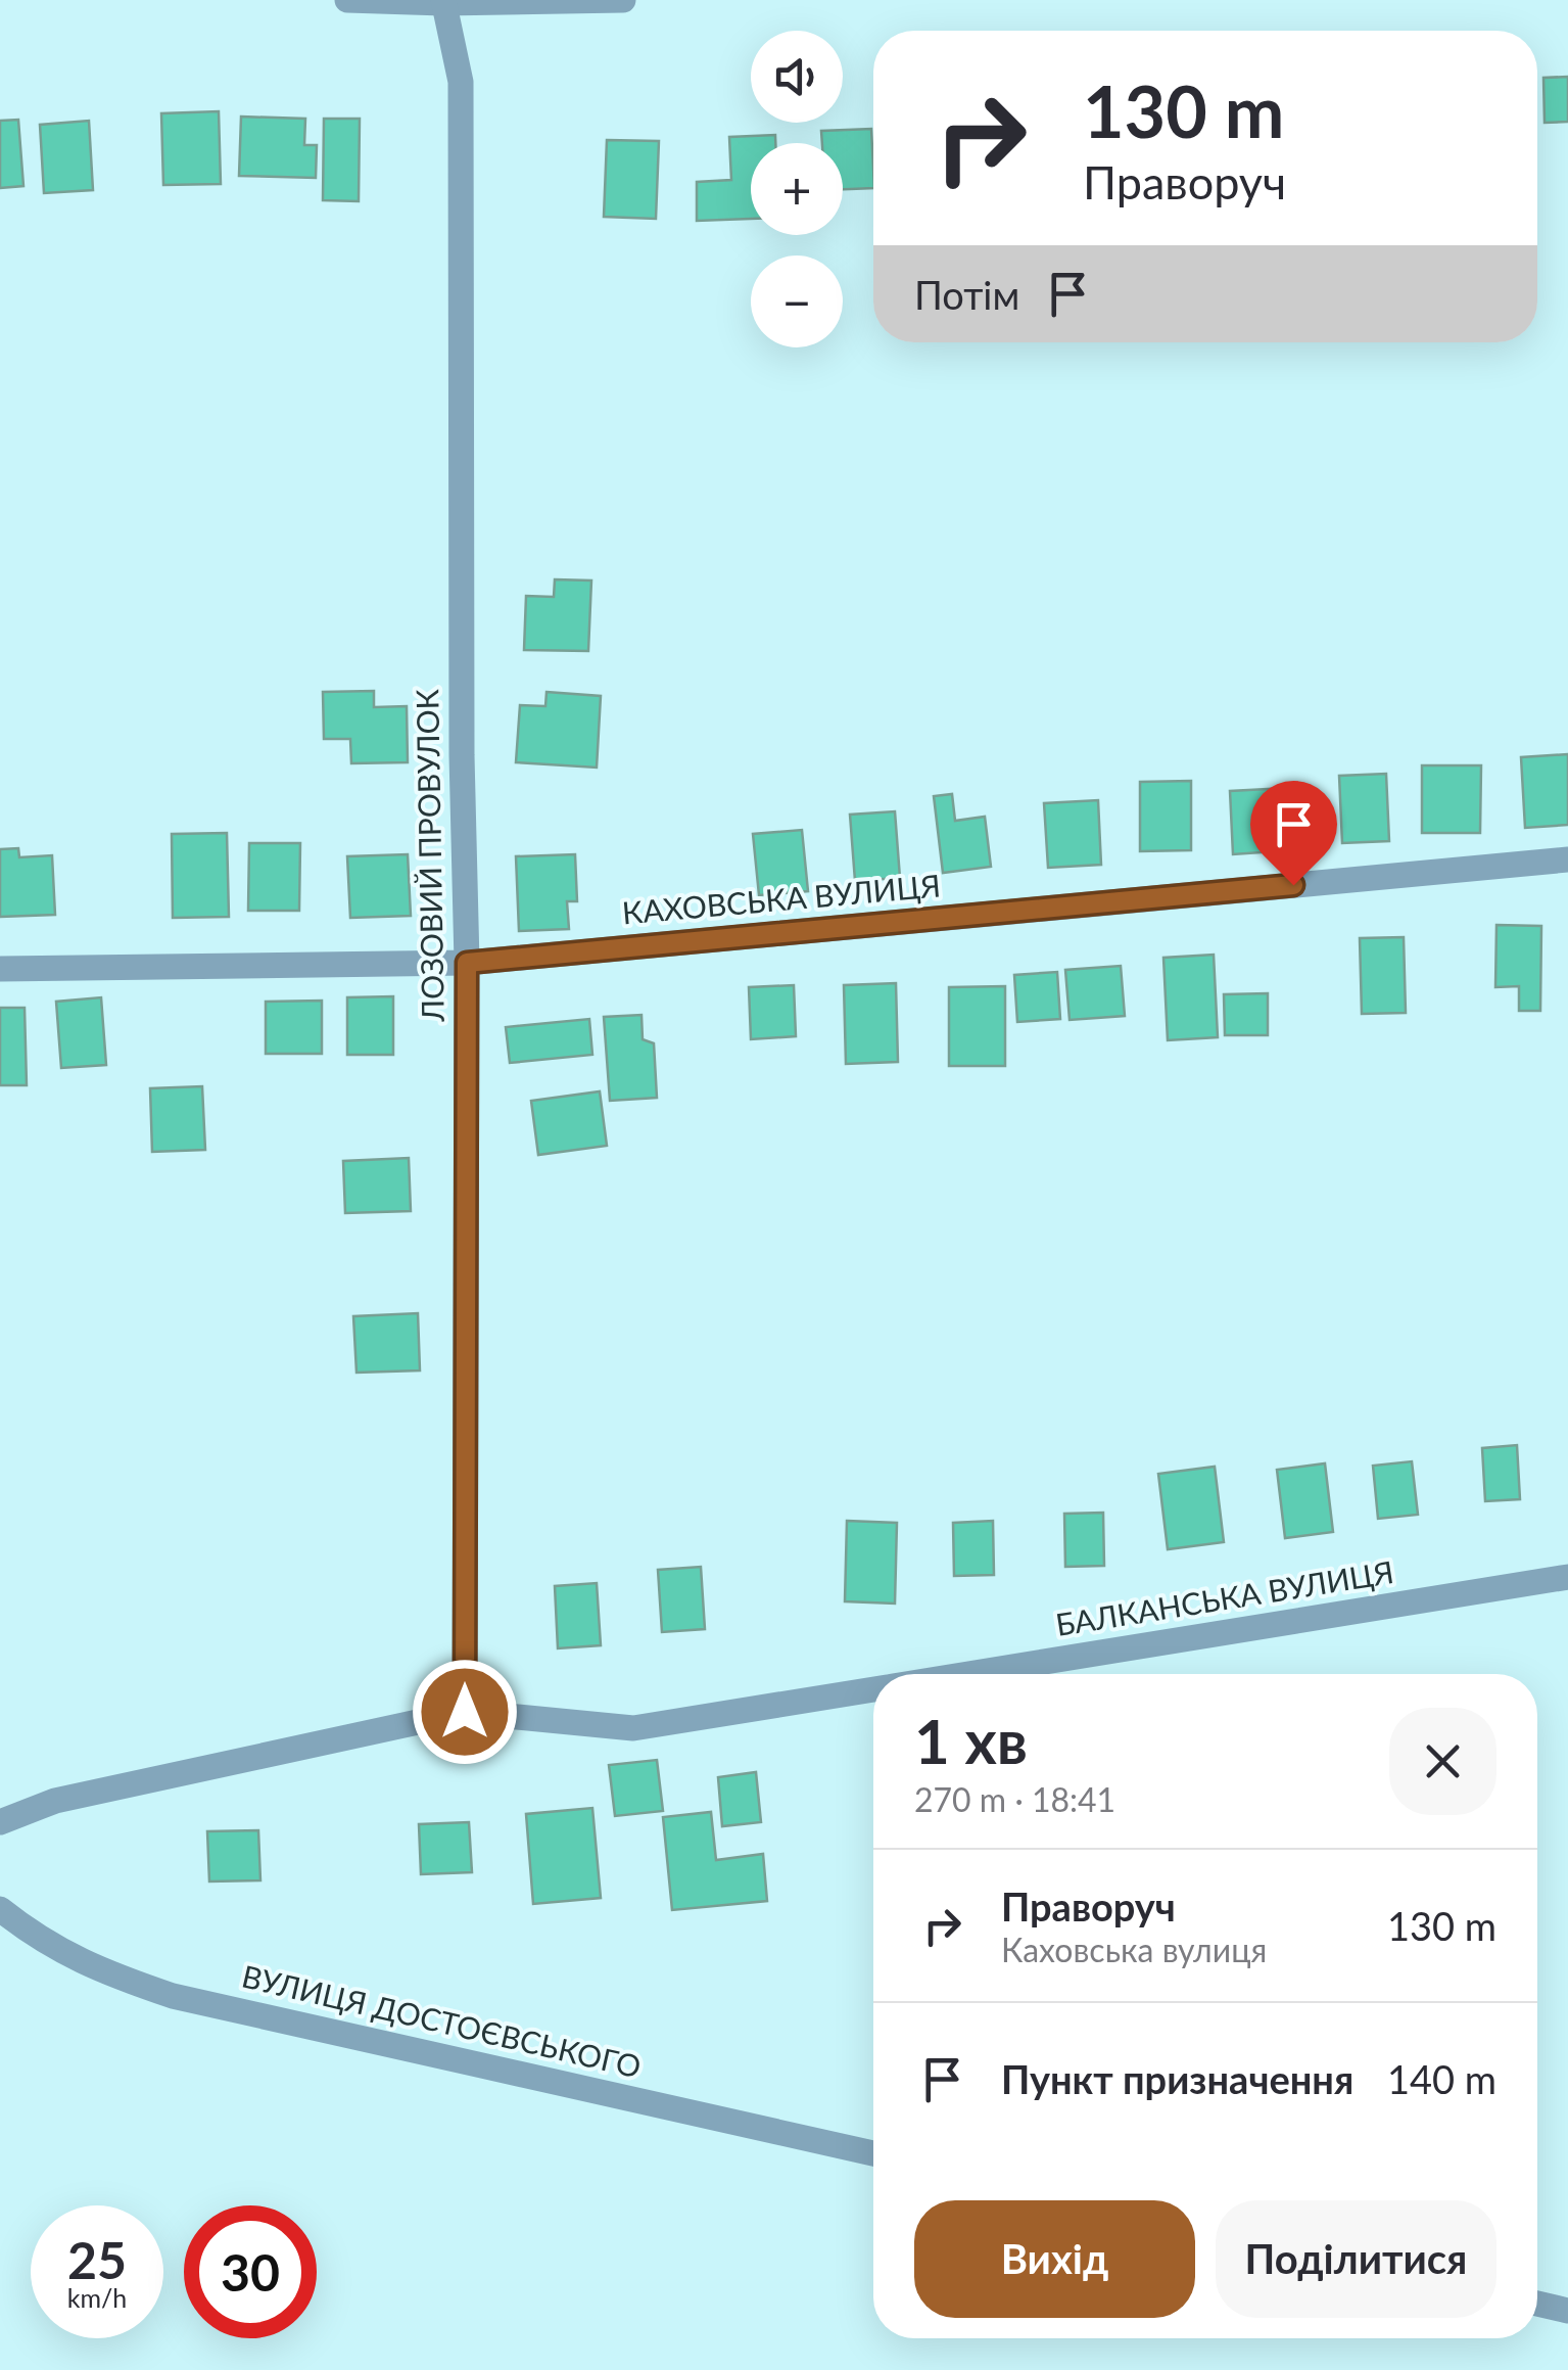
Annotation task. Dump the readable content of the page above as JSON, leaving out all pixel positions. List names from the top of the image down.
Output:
{
  "streets": {
    "street": [
      "ЛОЗОВИЙ ПРОВУЛОК",
      "КАХОВСЬКА ВУЛИЦЯ",
      "БАЛКАНСЬКА ВУЛИЦЯ",
      "ВУЛИЦЯ ДОСТОЄВСЬКОГО"
    ]
  },
  "crossings": [
    ["ЛОЗОВИЙ ПРОВУЛОК", "КАХОВСЬКА ВУЛИЦЯ"],
    ["ЛОЗОВИЙ ПРОВУЛОК", "БАЛКАНСЬКА ВУЛИЦЯ"]
  ],
  "page": {
    "map_buttons": ["+", "−"],
    "turn": ["130 m", "Праворуч"],
    "then": "Потім",
    "heading": ["1 хв", "270 m · 18:41"],
    "list": [
      {
        "name": "Праворуч",
        "note": "Каховська вулиця",
        "value": "130 m"
      },
      {
        "name": "Пункт призначення",
        "value": "140 m"
      }
    ],
    "buttons": ["Вихід", "Поділитися"],
    "speed": "25 km/h",
    "limit": "30"
  }
}
